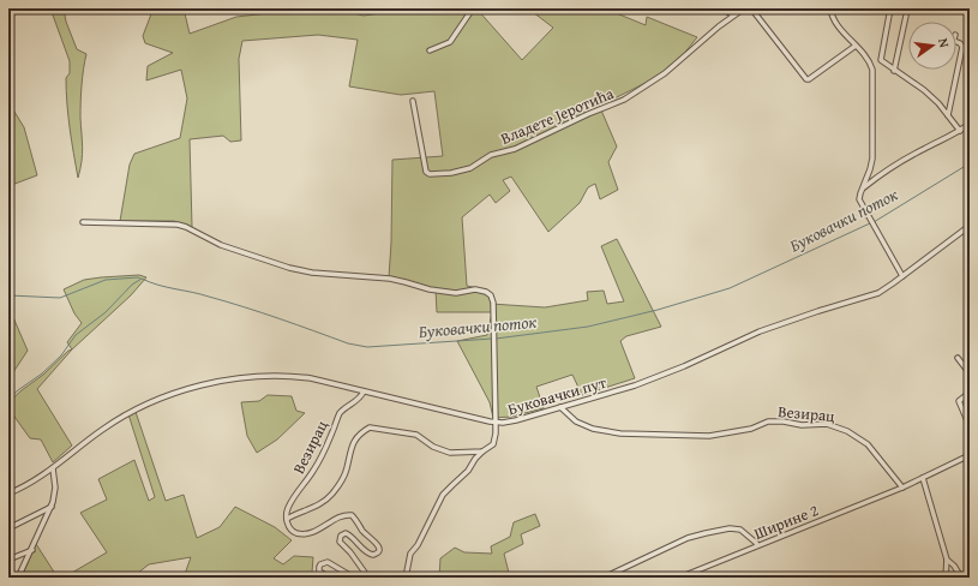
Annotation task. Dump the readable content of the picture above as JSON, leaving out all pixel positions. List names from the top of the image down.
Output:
{
  "streets": {
    "street": [
      "Владете Јеротића",
      "Буковачки пут",
      "Везирац",
      "Ширине 2"
    ]
  },
  "crossings": [
    ["Буковачки пут", "Везирац"],
    ["Везирац", "Ширине 2"]
  ],
  "water": ["Буковачки поток"],
  "north": "right"
}
